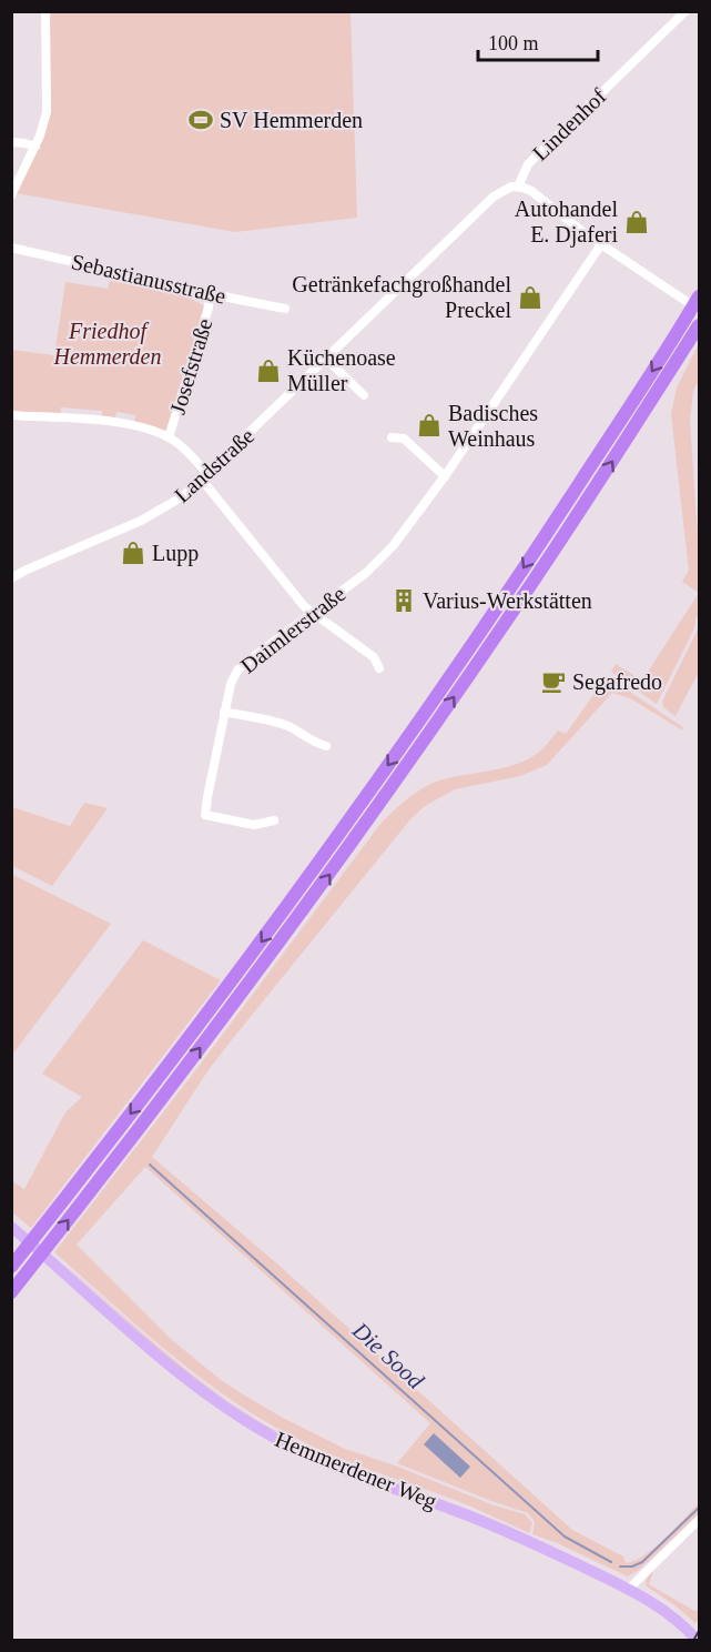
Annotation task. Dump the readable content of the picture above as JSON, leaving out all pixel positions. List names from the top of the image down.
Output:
{
  "streets": {
    "main road": ["Hemmerdener Weg"],
    "street": [
      "Lindenhof",
      "Sebastianusstraße",
      "Josefstraße",
      "Landstraße",
      "Daimlerstraße"
    ]
  },
  "crossings": [
    ["Lindenhof", "Landstraße"],
    ["Sebastianusstraße", "Josefstraße"]
  ],
  "water": ["Die Sood"],
  "parks": ["Friedhof Hemmerden"],
  "places": {
    "sports": ["SV Hemmerden"],
    "shop": [
      "Autohandel E. Djaferi",
      "Getränkefachgroßhandel Preckel",
      "Küchenoase Müller",
      "Badisches Weinhaus",
      "Lupp"
    ],
    "building": ["Varius-Werkstätten"],
    "cafe": ["Segafredo"]
  },
  "scale_bar": "100 m"
}
